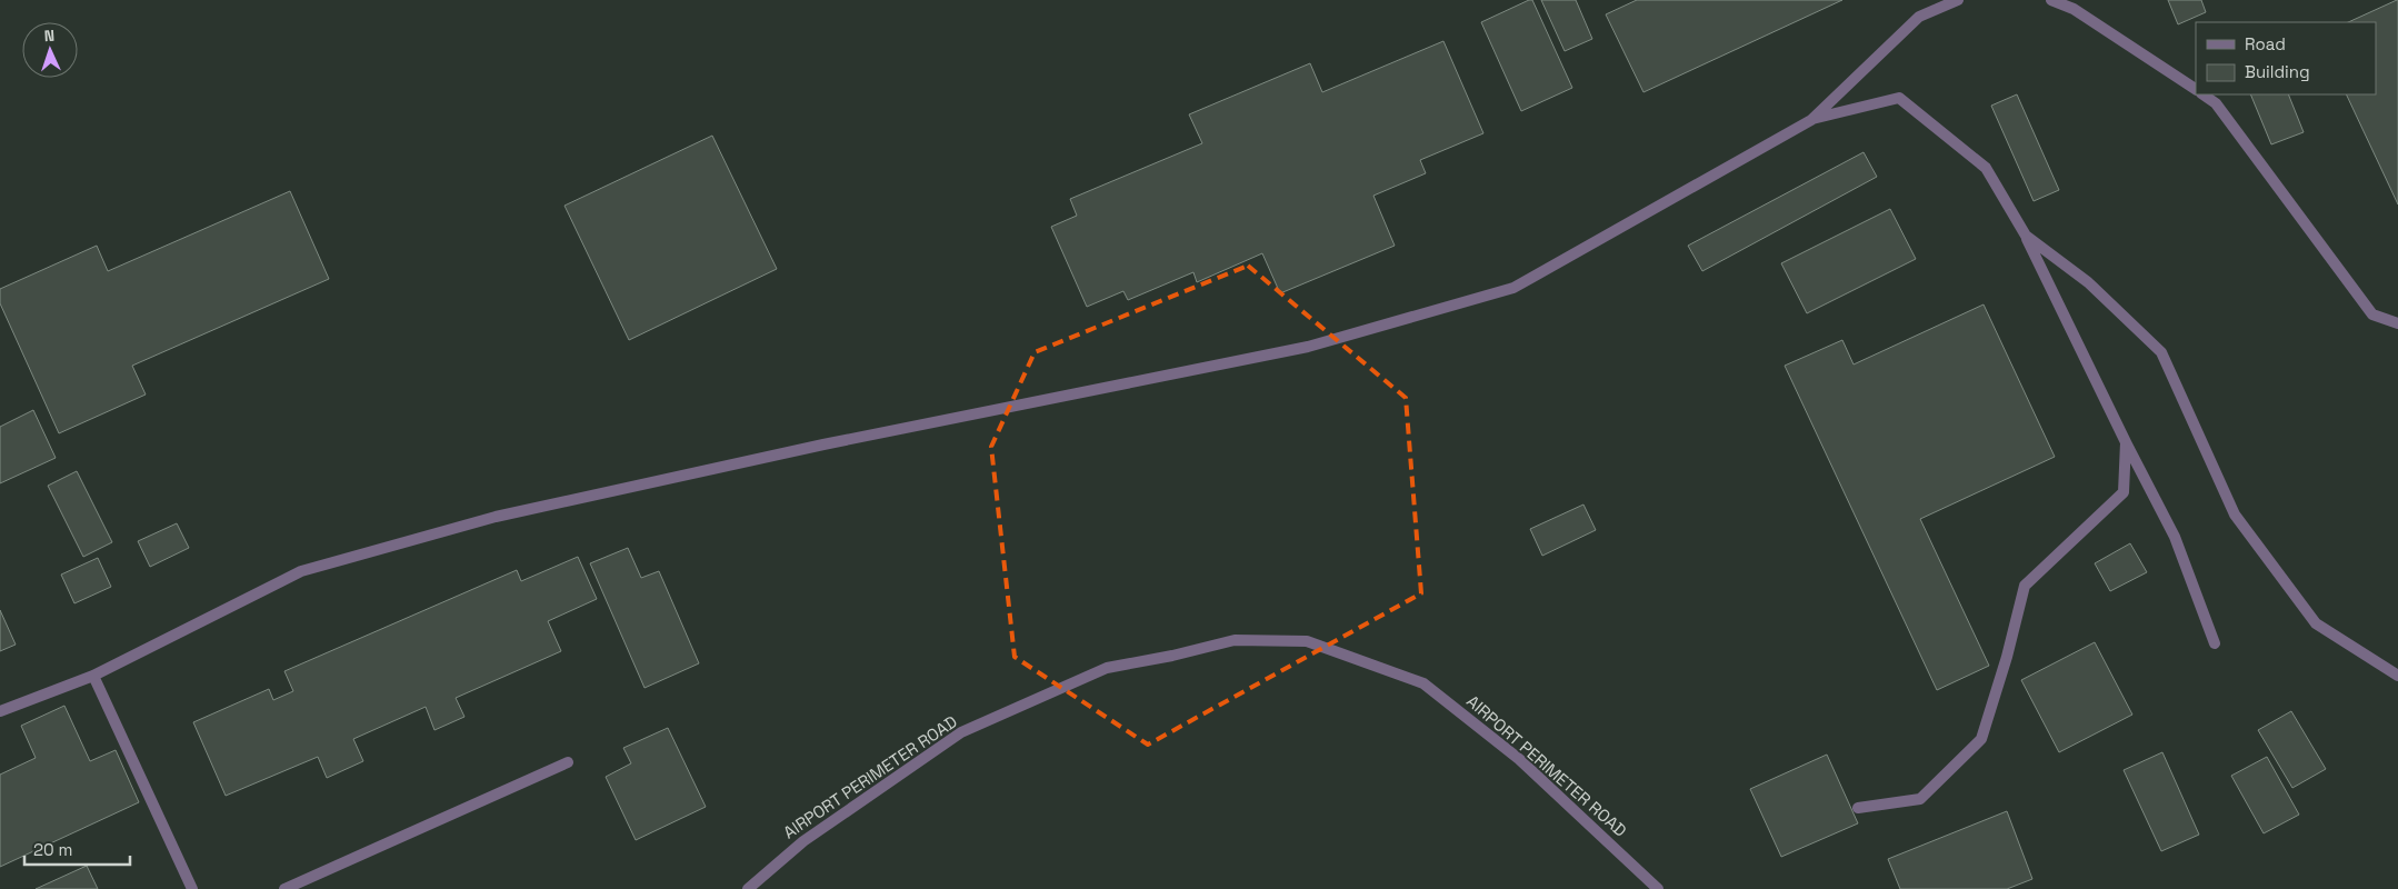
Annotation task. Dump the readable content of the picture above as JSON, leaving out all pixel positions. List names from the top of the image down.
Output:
{
  "streets": {
    "street": ["AIRPORT PERIMETER ROAD"]
  },
  "legend": ["Road", "Building"],
  "scale_bar": "20 m",
  "north": "top"
}
